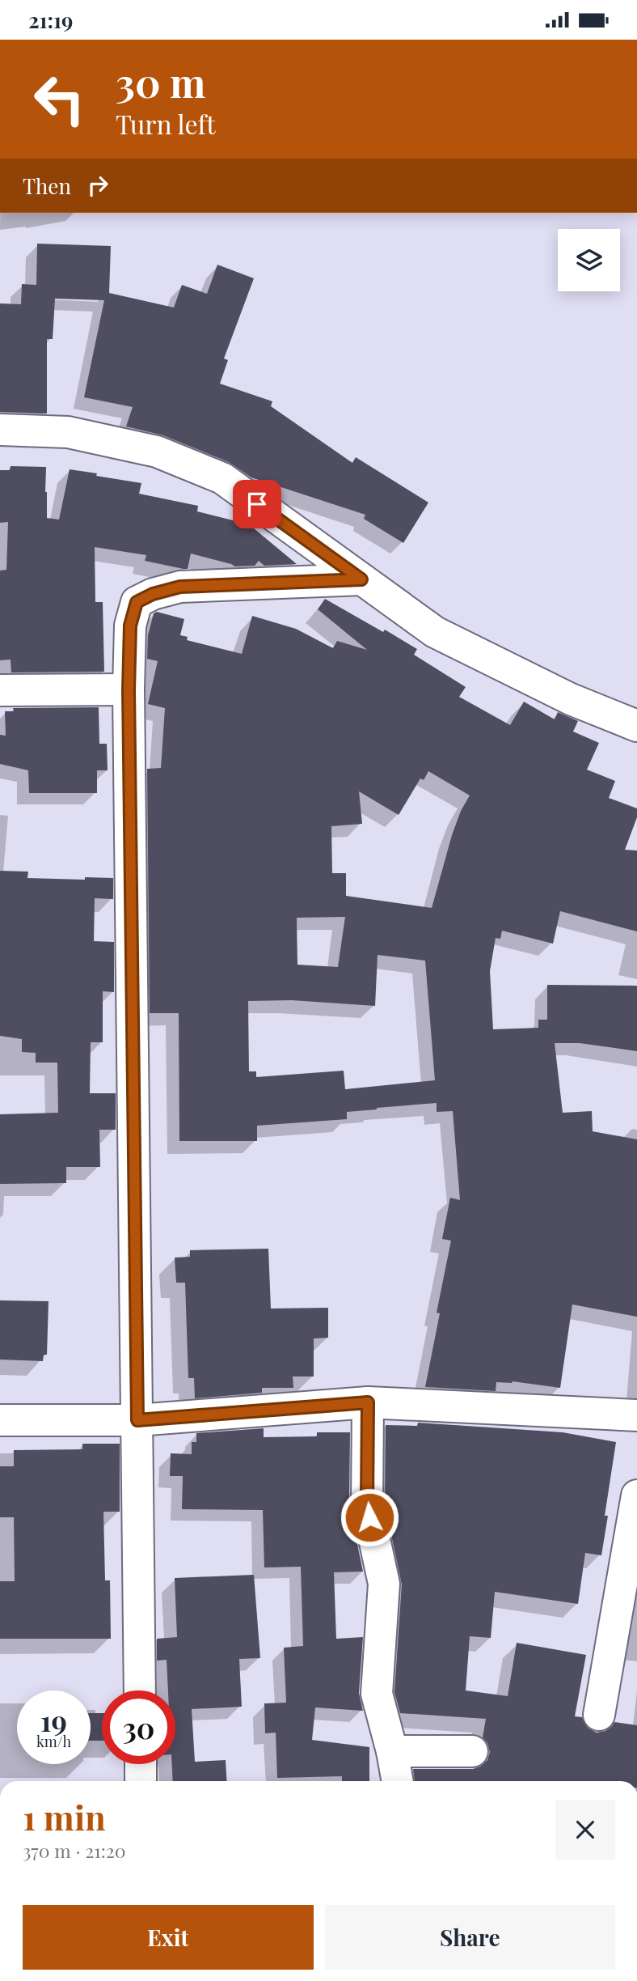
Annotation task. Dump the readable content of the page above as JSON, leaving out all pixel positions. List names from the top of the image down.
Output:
{
  "page": {
    "status": "21:19",
    "turn": ["30 m", "Turn left"],
    "then": "Then",
    "speed": "19 km/h",
    "limit": "30",
    "heading": ["1 min", "370 m · 21:20"],
    "buttons": ["Exit", "Share"]
  }
}
